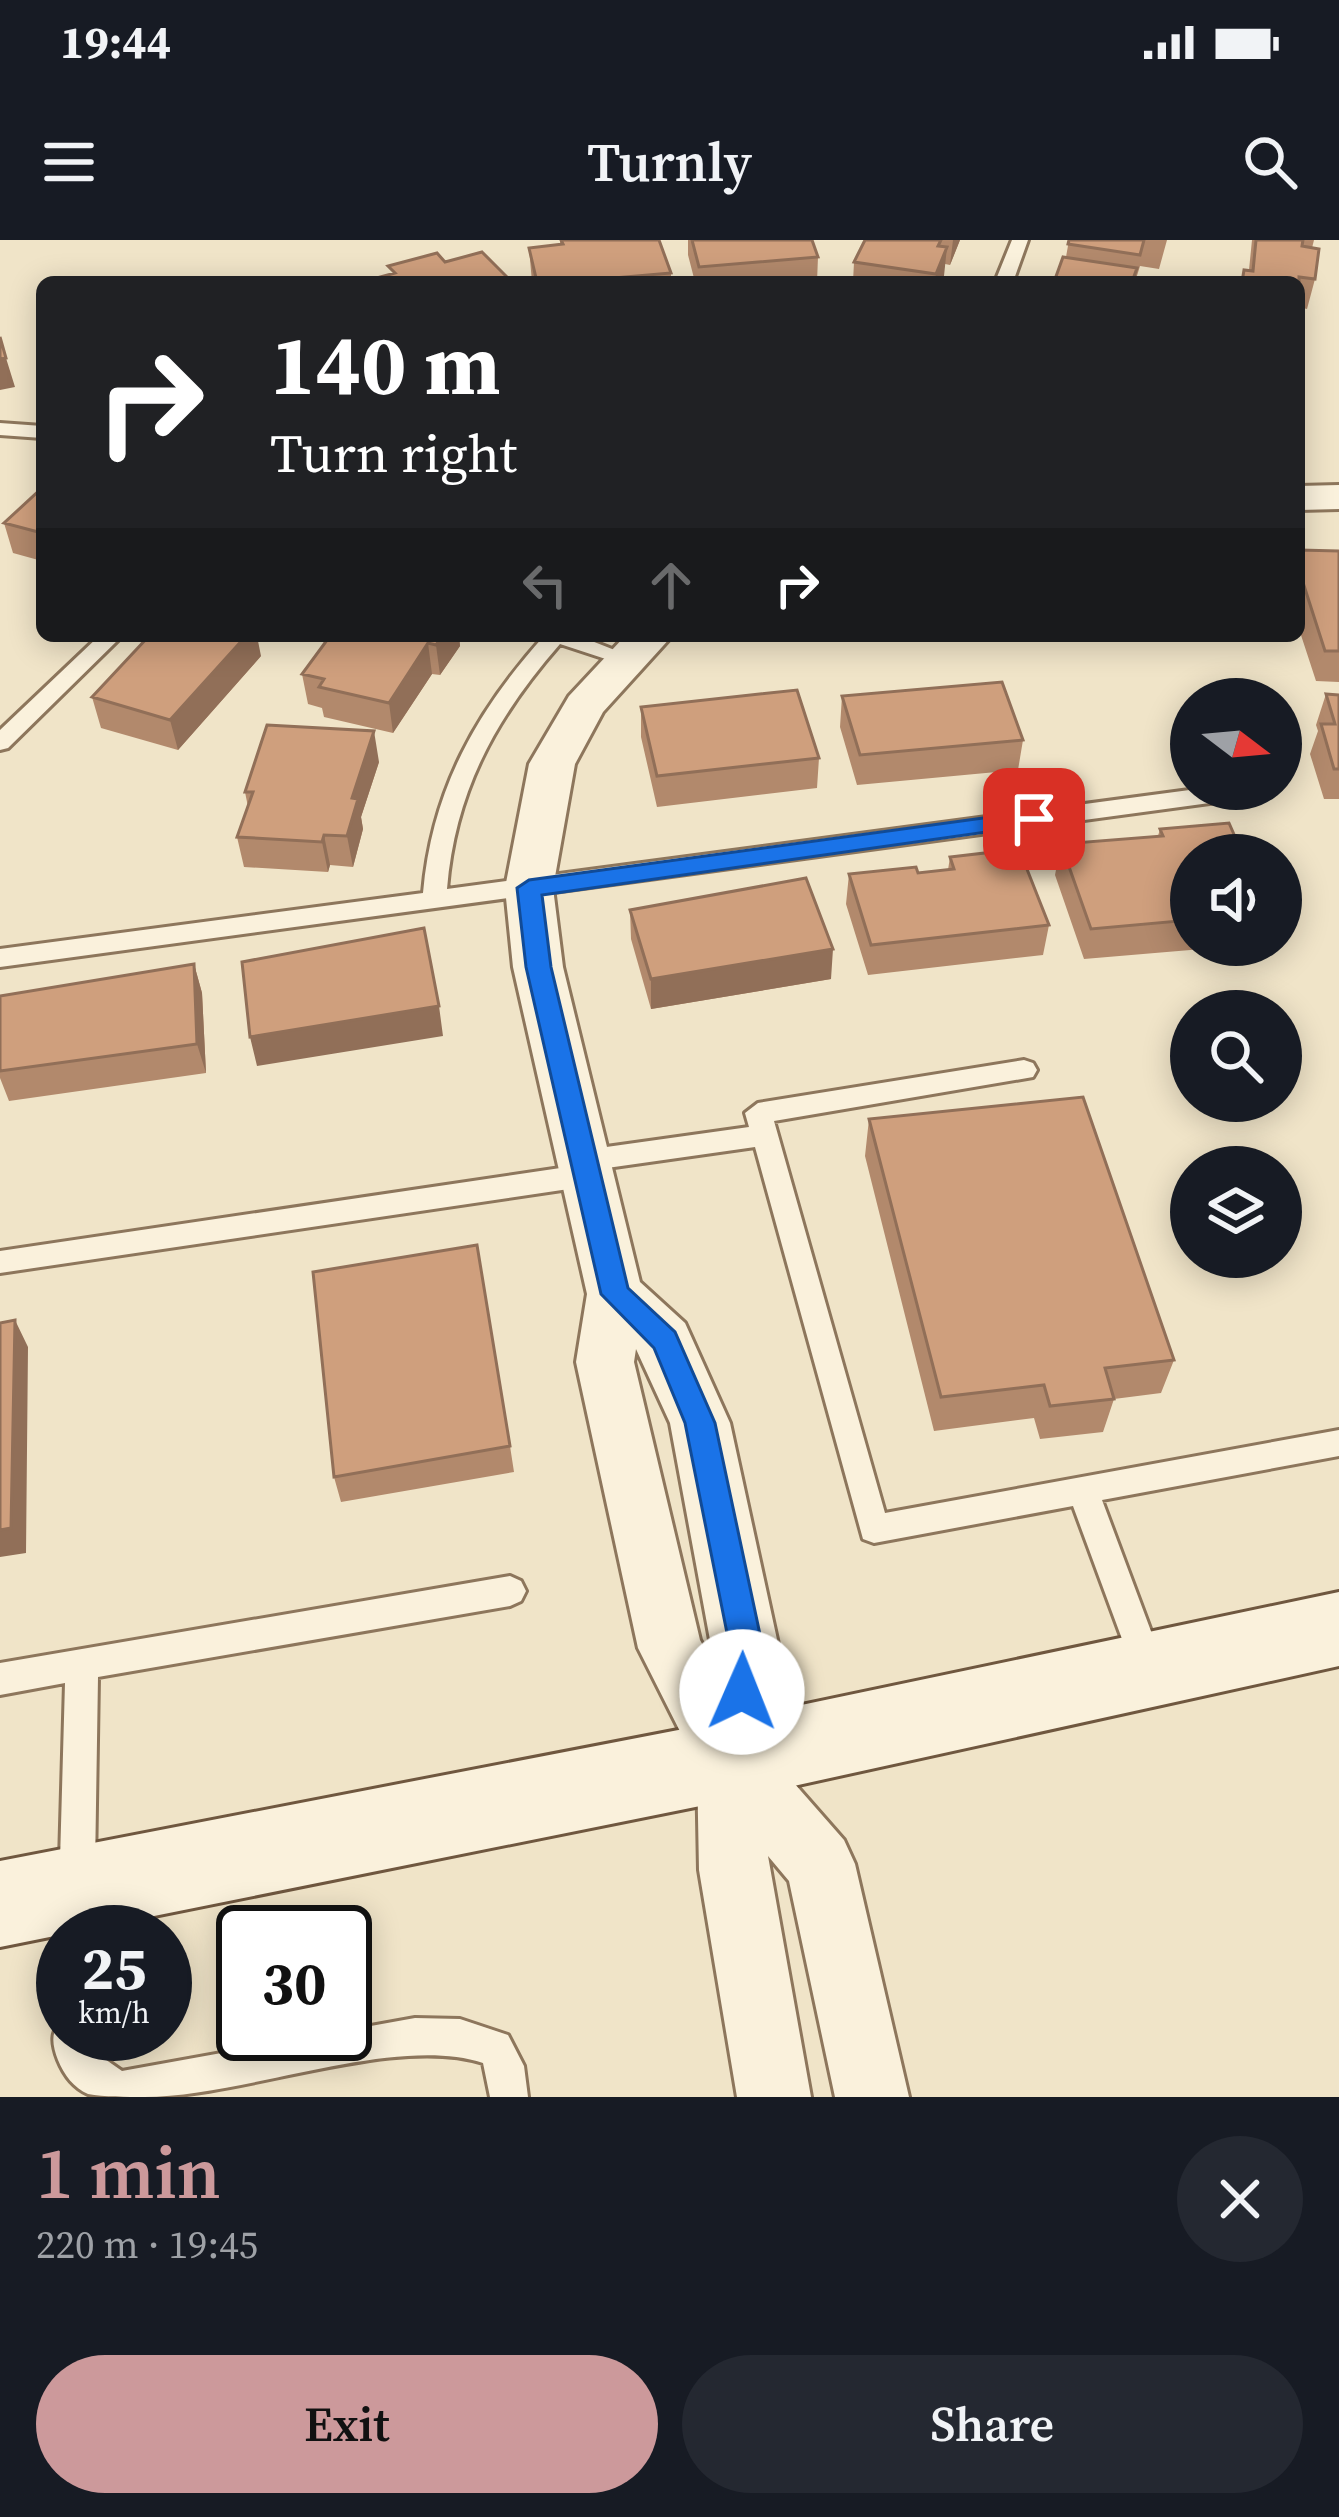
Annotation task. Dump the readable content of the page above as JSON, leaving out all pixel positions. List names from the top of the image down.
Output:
{
  "north": "right",
  "page": {
    "status": "19:44",
    "header": "Turnly",
    "turn": ["140 m", "Turn right"],
    "speed": "25 km/h",
    "limit": "30",
    "heading": ["1 min", "220 m · 19:45"],
    "buttons": ["Exit", "Share"]
  }
}
